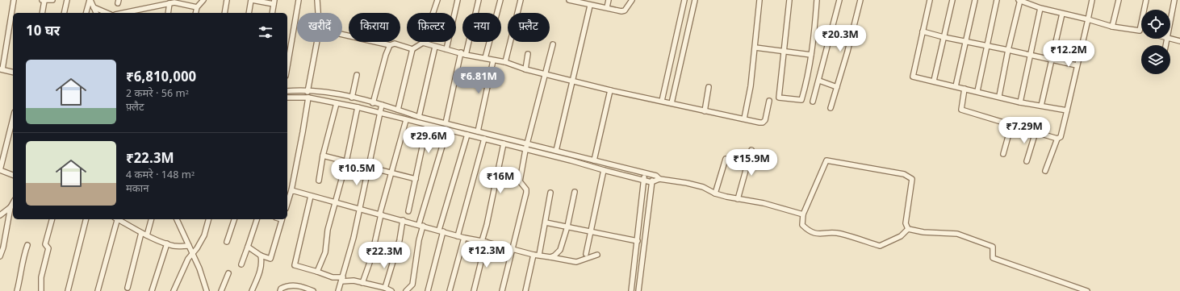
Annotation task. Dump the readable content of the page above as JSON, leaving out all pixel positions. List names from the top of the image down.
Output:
{
  "page": {
    "chip": [
      "खरीदें",
      "किराया",
      "फ़िल्टर",
      "नया",
      "फ़्लैट"
    ],
    "heading": "10 घर",
    "price": [
      "₹20.3M",
      "₹12.2M",
      "₹6.81M",
      "₹7.29M",
      "₹29.6M",
      "₹15.9M",
      "₹10.5M",
      "₹16M",
      "₹12.3M",
      "₹22.3M"
    ],
    "list": [
      {
        "name": "₹6,810,000",
        "note": "2 कमरे · 56 m² · फ़्लैट"
      },
      {
        "name": "₹22.3M",
        "note": "4 कमरे · 148 m² · मकान"
      }
    ]
  }
}
